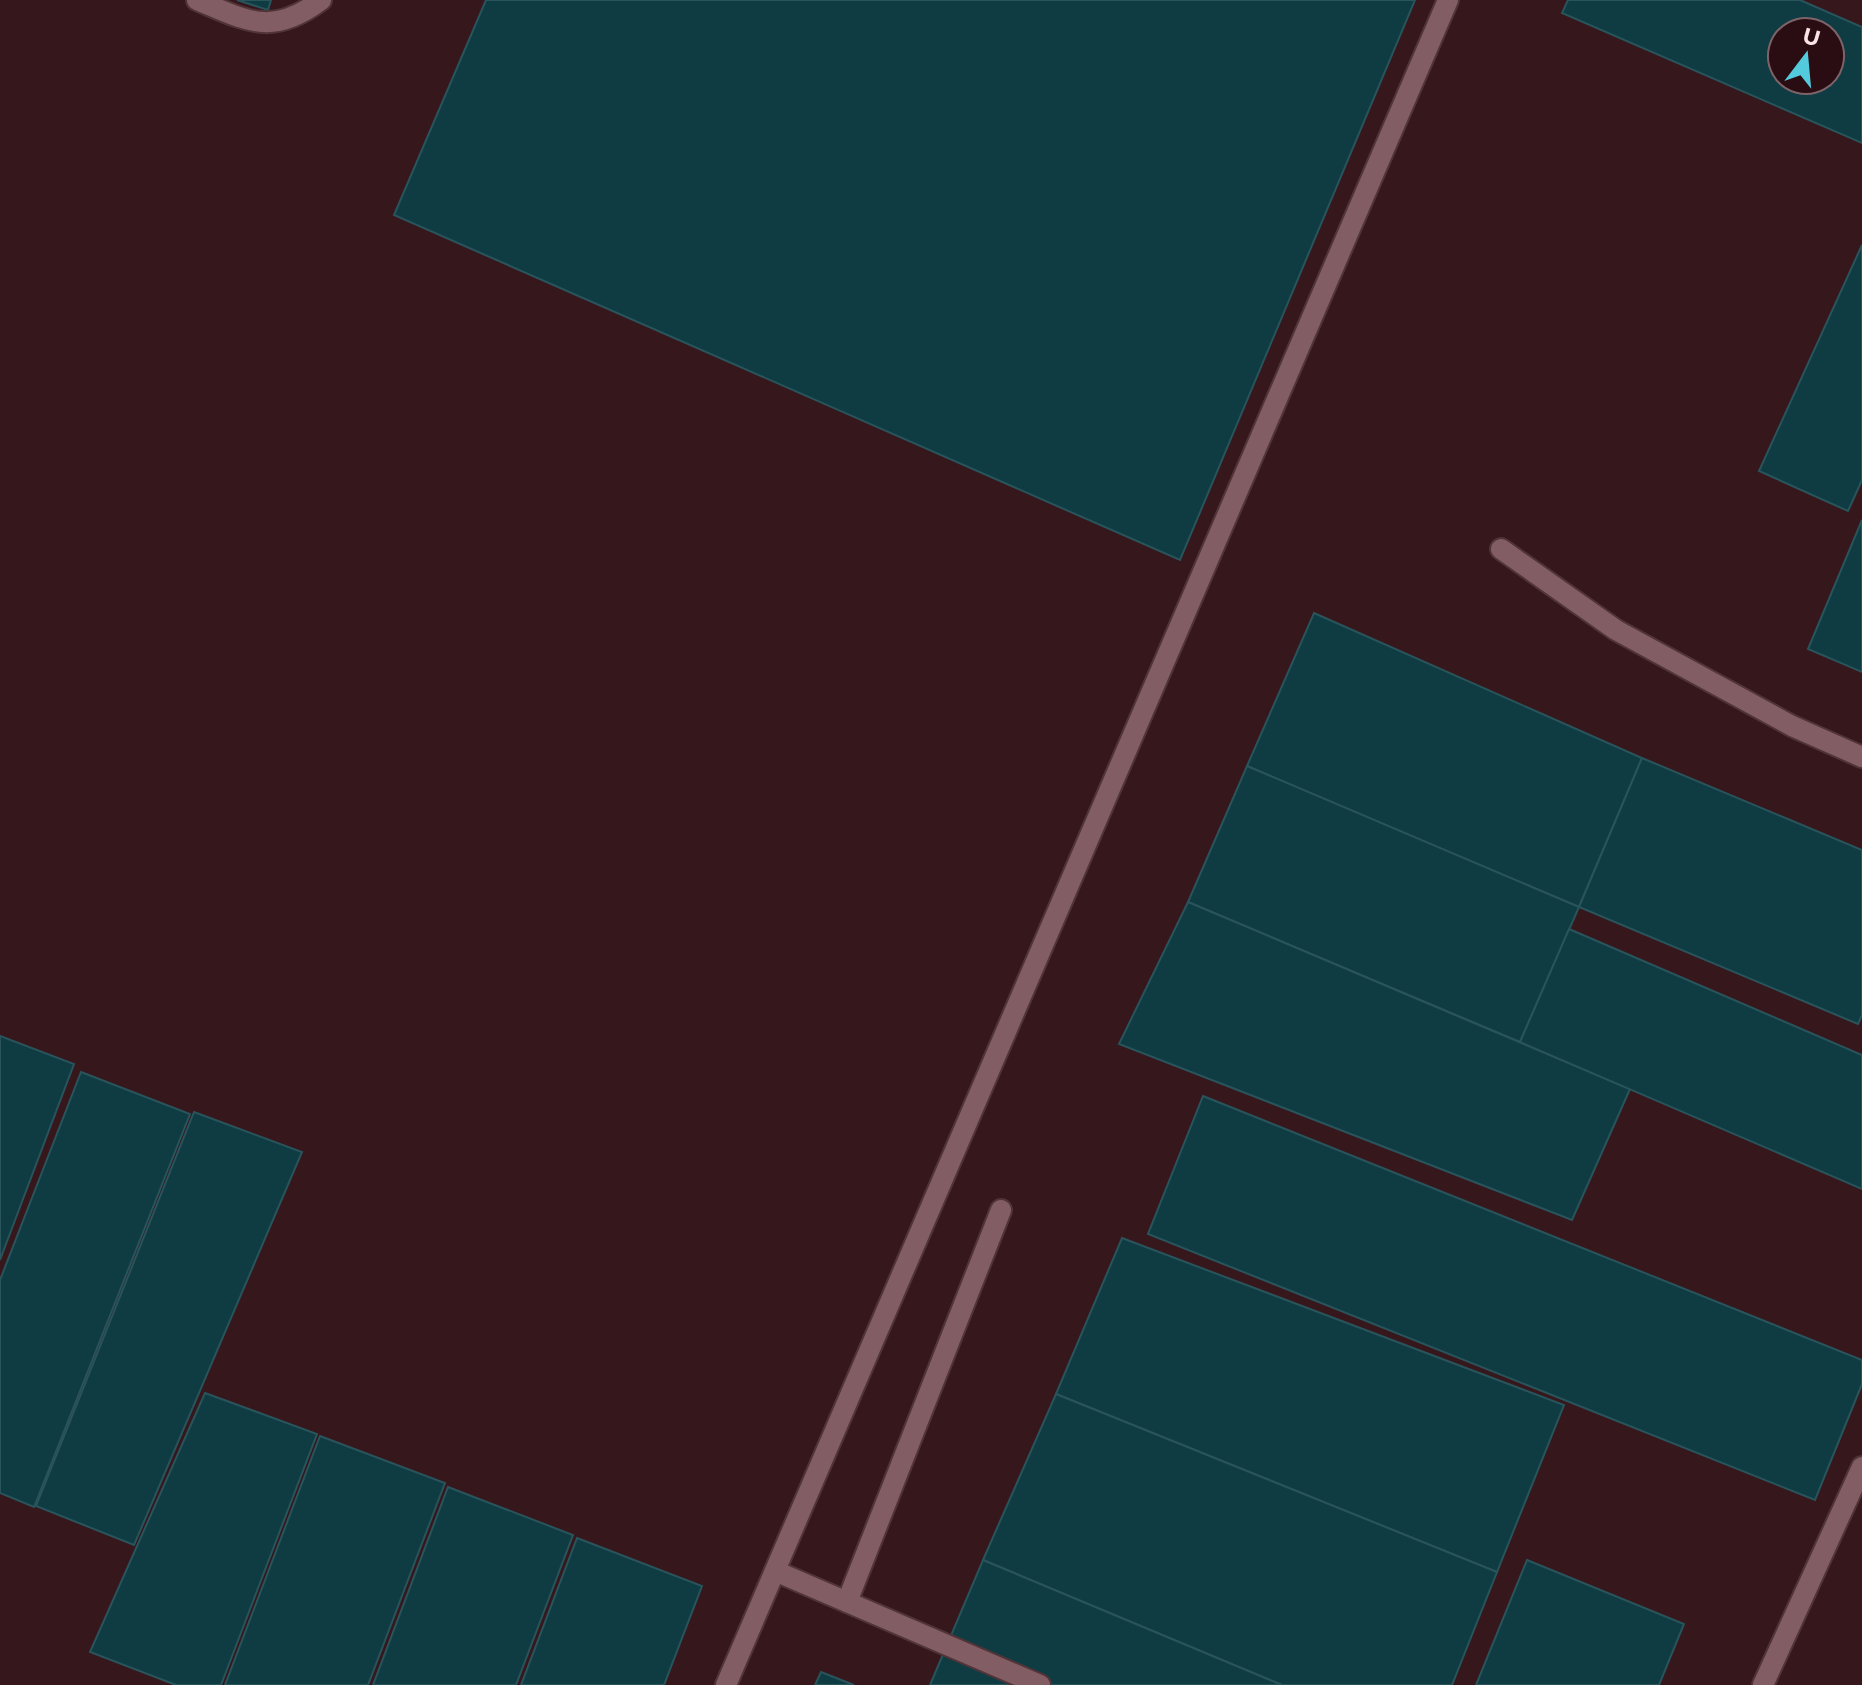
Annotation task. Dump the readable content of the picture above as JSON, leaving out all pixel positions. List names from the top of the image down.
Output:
{
  "north": "top"
}
